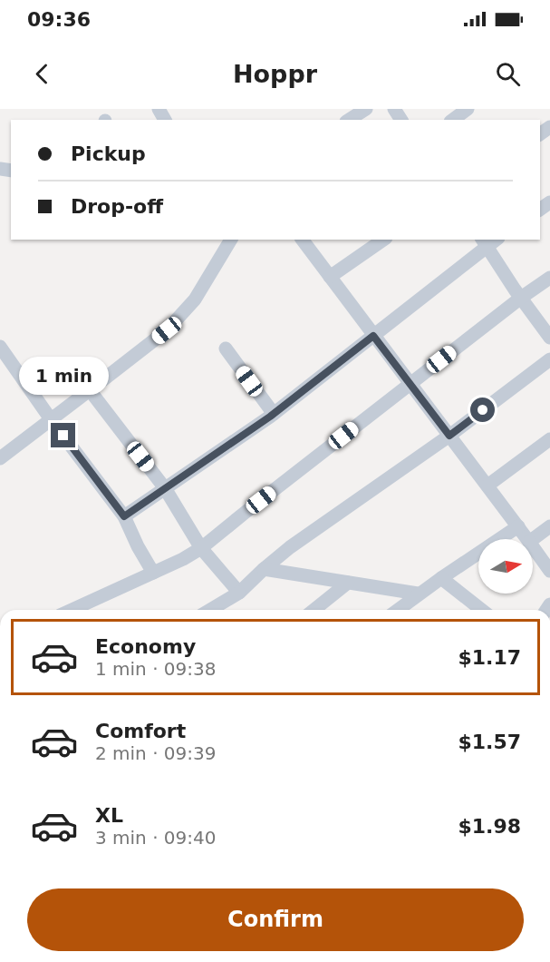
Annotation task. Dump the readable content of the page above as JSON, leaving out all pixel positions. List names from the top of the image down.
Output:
{
  "north": "right",
  "page": {
    "status": "09:36",
    "header": "Hoppr",
    "banner": ["Pickup", "Drop-off"],
    "bubble": "1 min",
    "list": [
      {
        "name": "Economy",
        "note": "1 min · 09:38",
        "value": "$1.17"
      },
      {
        "name": "Comfort",
        "note": "2 min · 09:39",
        "value": "$1.57"
      },
      {
        "name": "XL",
        "note": "3 min · 09:40",
        "value": "$1.98"
      }
    ],
    "buttons": "Confirm"
  }
}
